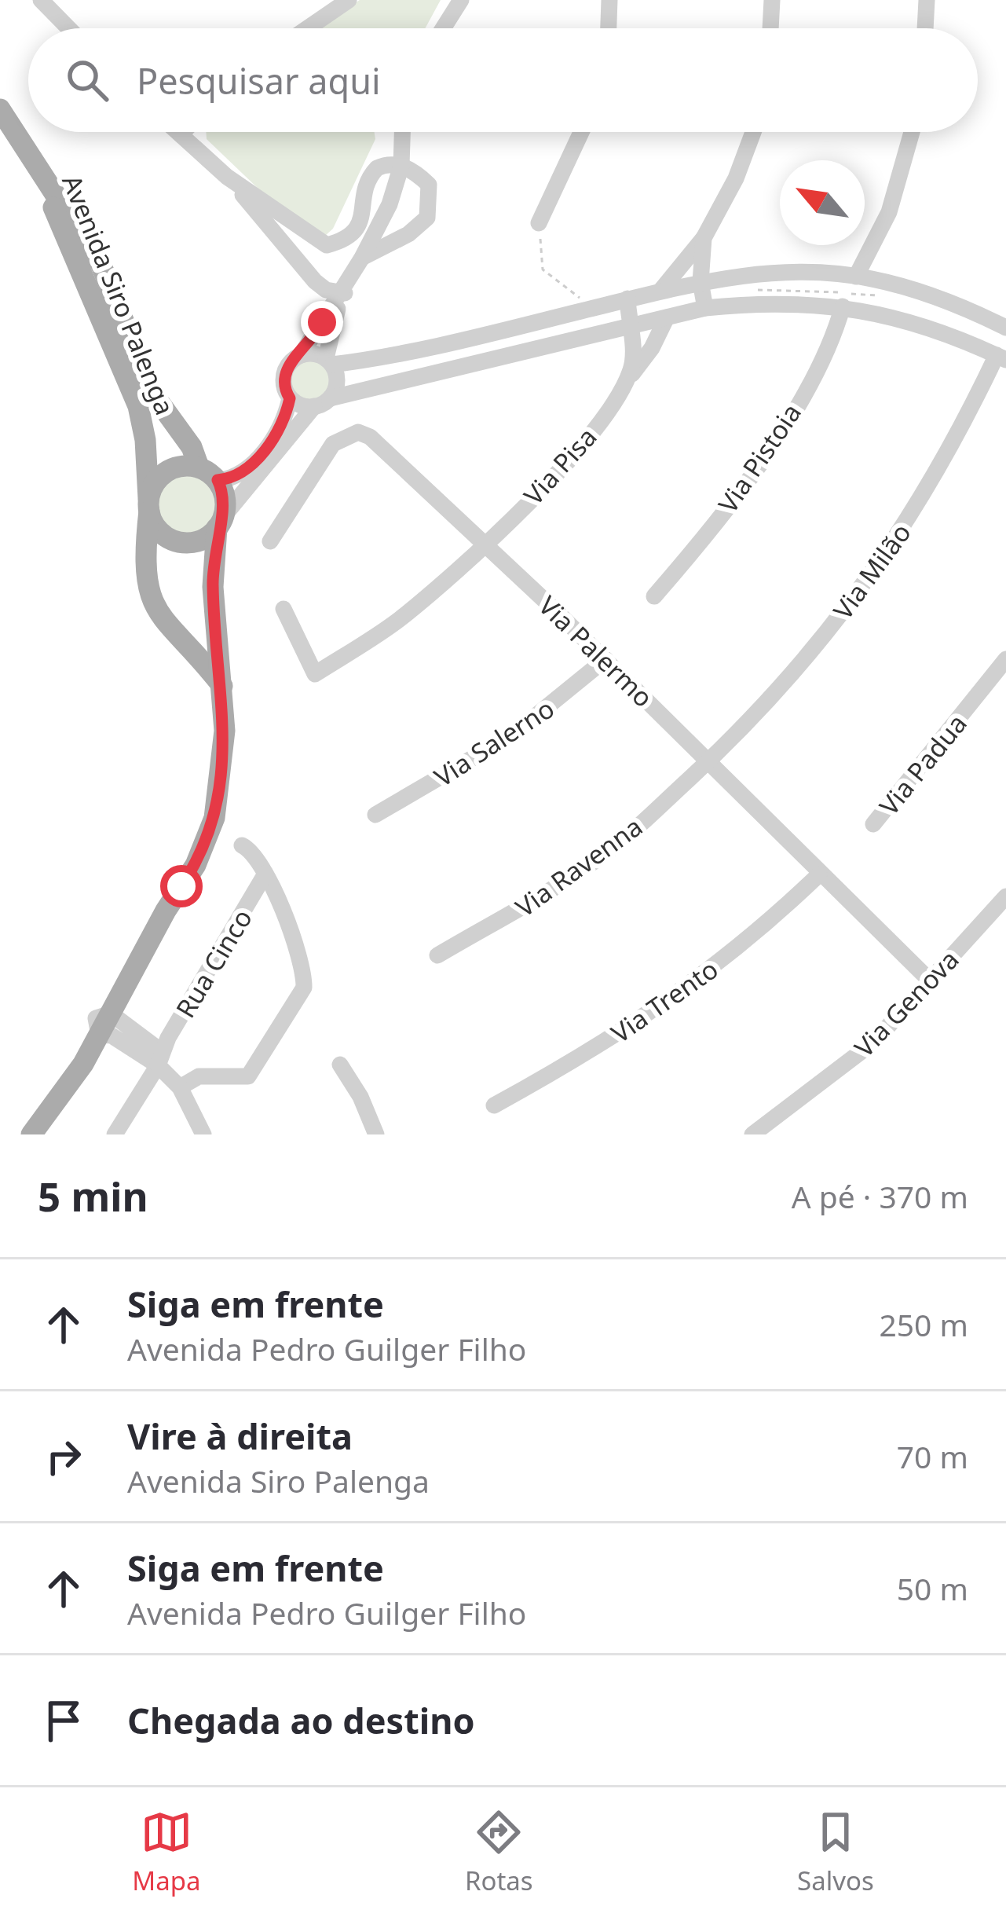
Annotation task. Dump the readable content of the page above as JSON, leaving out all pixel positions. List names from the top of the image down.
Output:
{
  "streets": {
    "main road": ["Avenida Siro Palenga"],
    "street": [
      "Via Pistoia",
      "Via Pisa",
      "Via Milão",
      "Via Palermo",
      "Via Salerno",
      "Via Padua",
      "Via Ravenna",
      "Rua Cinco",
      "Via Trento",
      "Via Genova"
    ]
  },
  "crossings": [
    ["Via Pisa", "Via Palermo"],
    ["Via Milão", "Via Palermo"],
    ["Via Milão", "Via Ravenna"],
    ["Via Palermo", "Via Salerno"],
    ["Via Palermo", "Via Ravenna"],
    ["Via Palermo", "Via Trento"],
    ["Via Palermo", "Via Genova"]
  ],
  "north": "top left",
  "page": {
    "search": "Pesquisar aqui",
    "heading": ["5 min", "A pé · 370 m"],
    "list": [
      ["Siga em frente", "Avenida Pedro Guilger Filho", "250 m"],
      ["Vire à direita", "Avenida Siro Palenga", "70 m"],
      ["Siga em frente", "Avenida Pedro Guilger Filho", "50 m"],
      "Chegada ao destino"
    ],
    "nav": ["Mapa", "Rotas", "Salvos"]
  }
}
